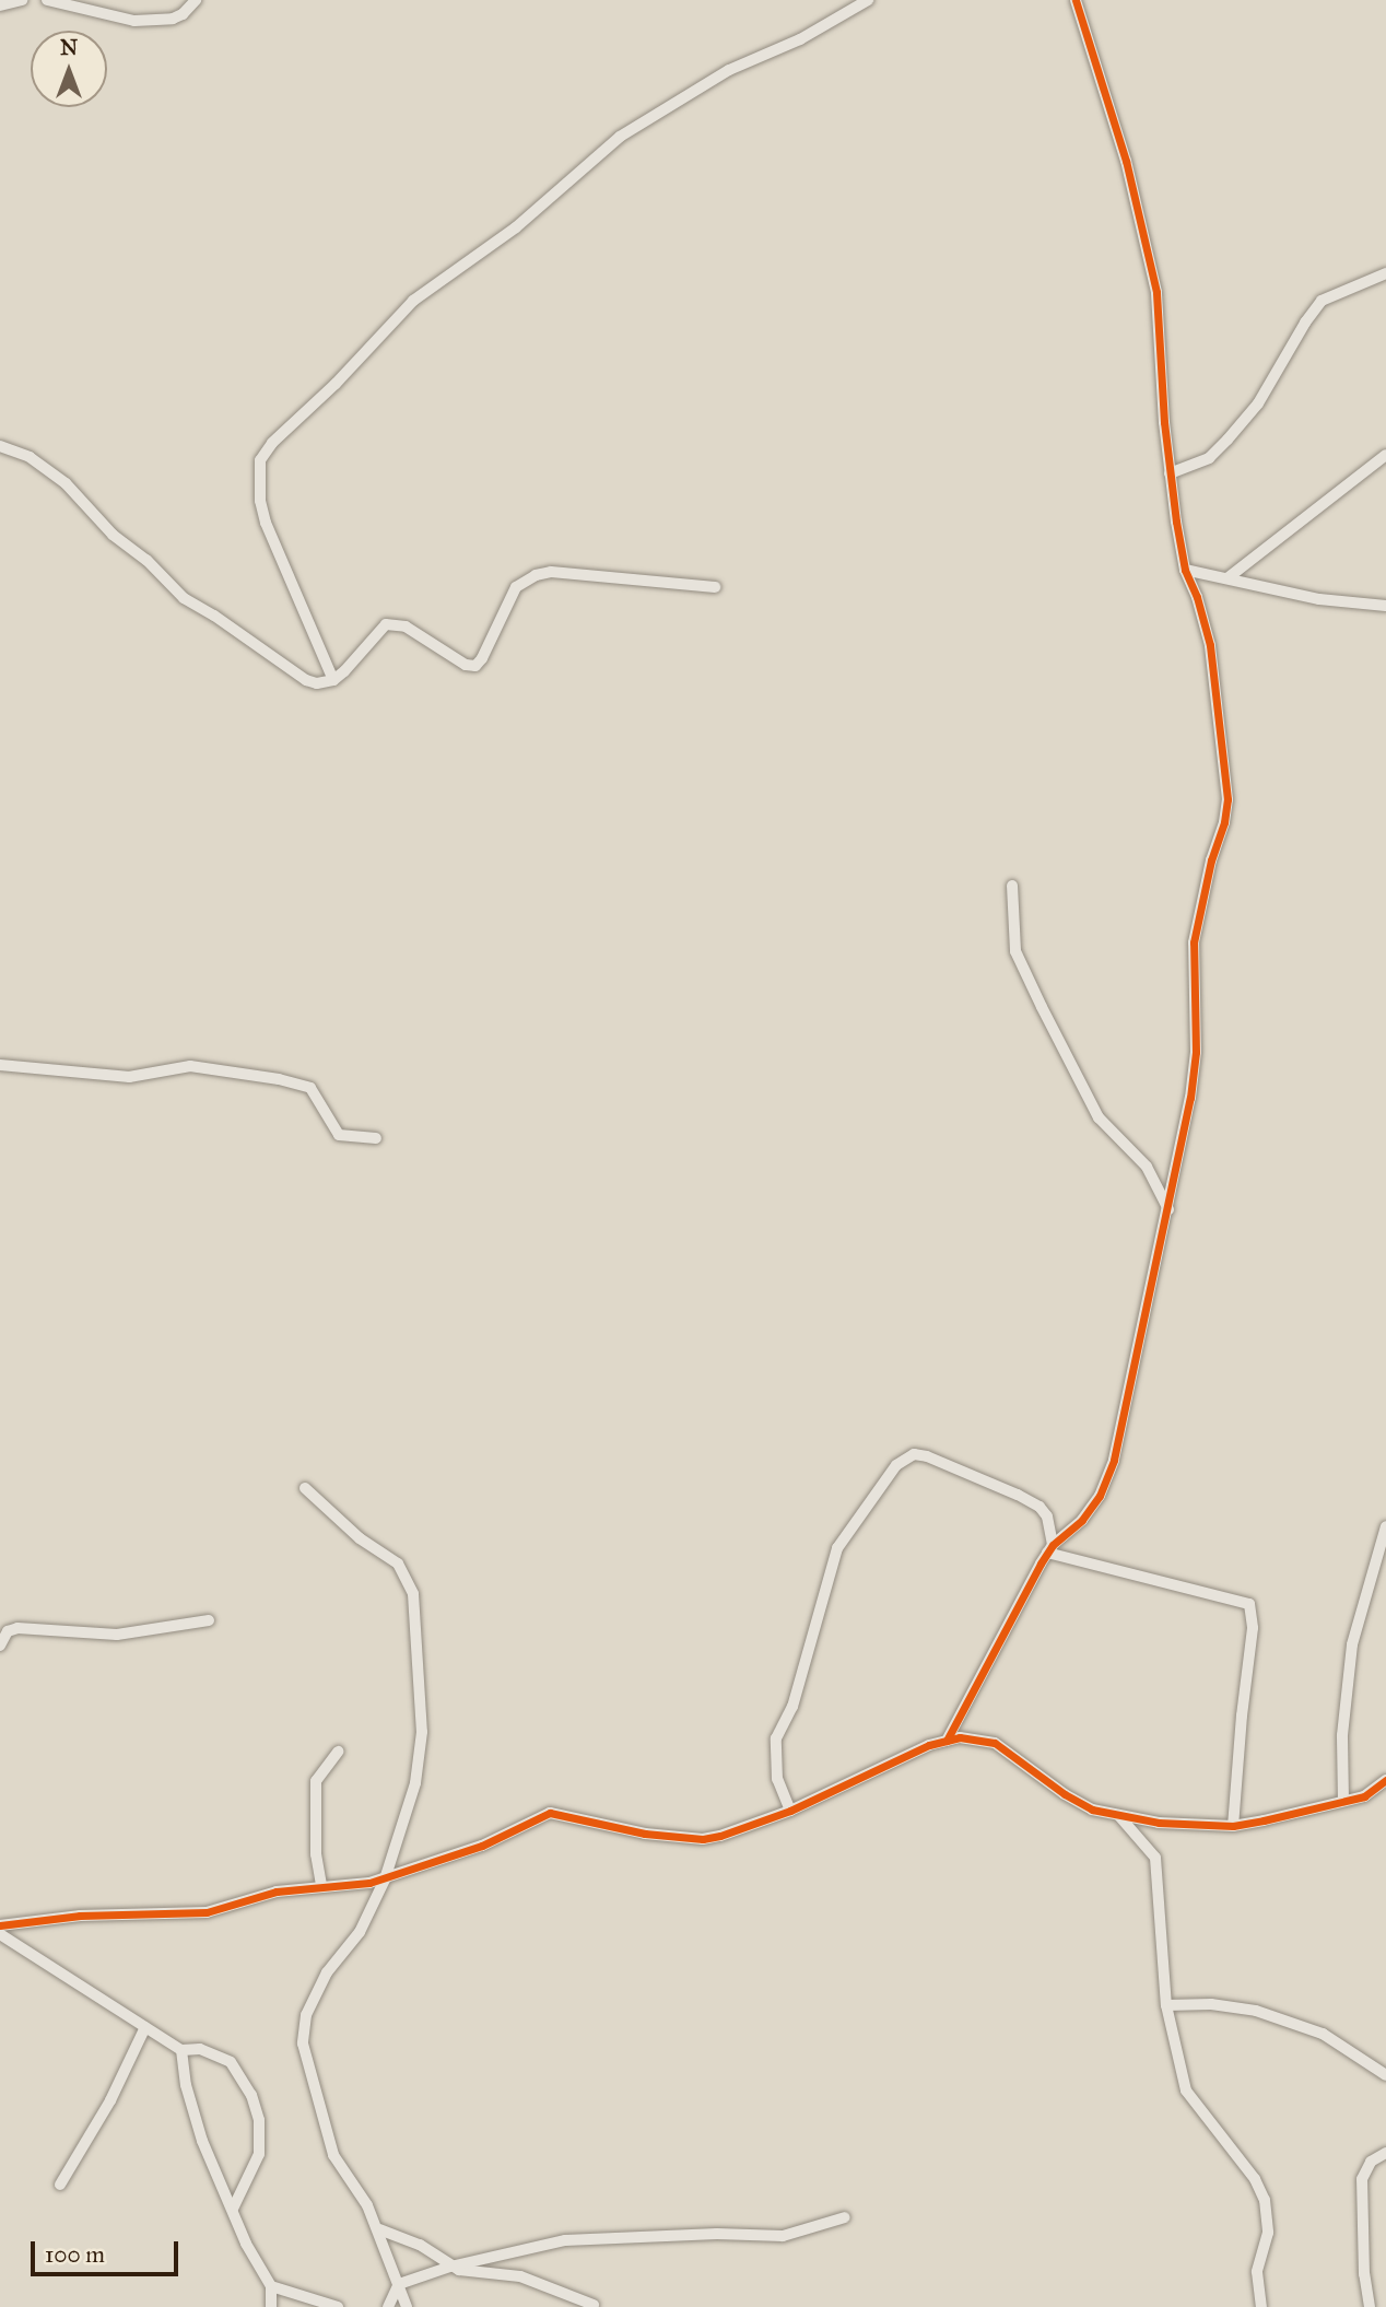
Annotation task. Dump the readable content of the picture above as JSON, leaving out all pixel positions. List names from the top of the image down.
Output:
{
  "scale_bar": "100 m",
  "north": "top"
}
